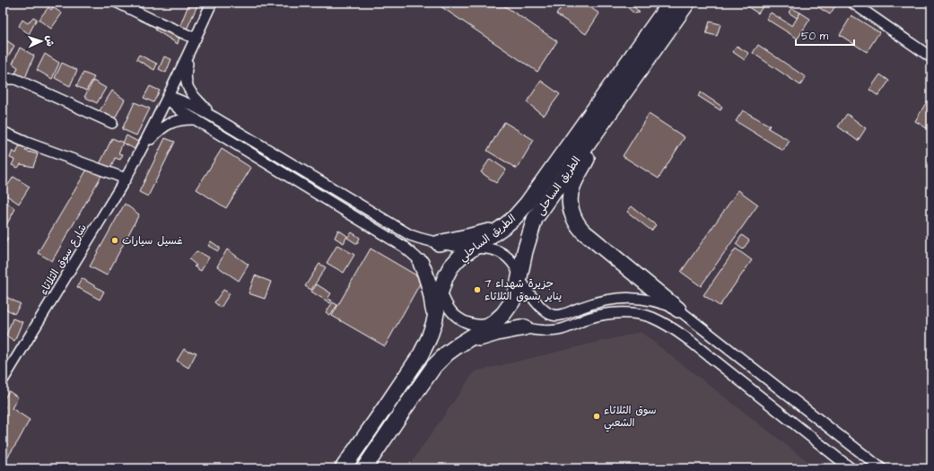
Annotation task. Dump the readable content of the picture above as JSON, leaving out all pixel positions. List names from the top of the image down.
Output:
{
  "streets": {
    "highway": ["الطريق الساحلى", "الطريق الساحلي"],
    "street": ["شارع سوق الثلاثاء"]
  },
  "crossings": [
    ["الطريق الساحلى", "الطريق الساحلي"]
  ],
  "places": ["غسيل سيارات", "جزيرة شهداء 7 يناير بسوق الثلاثاء", "سوق الثلاثاء الشعبي"],
  "scale_bar": "50 m",
  "north": "right"
}
